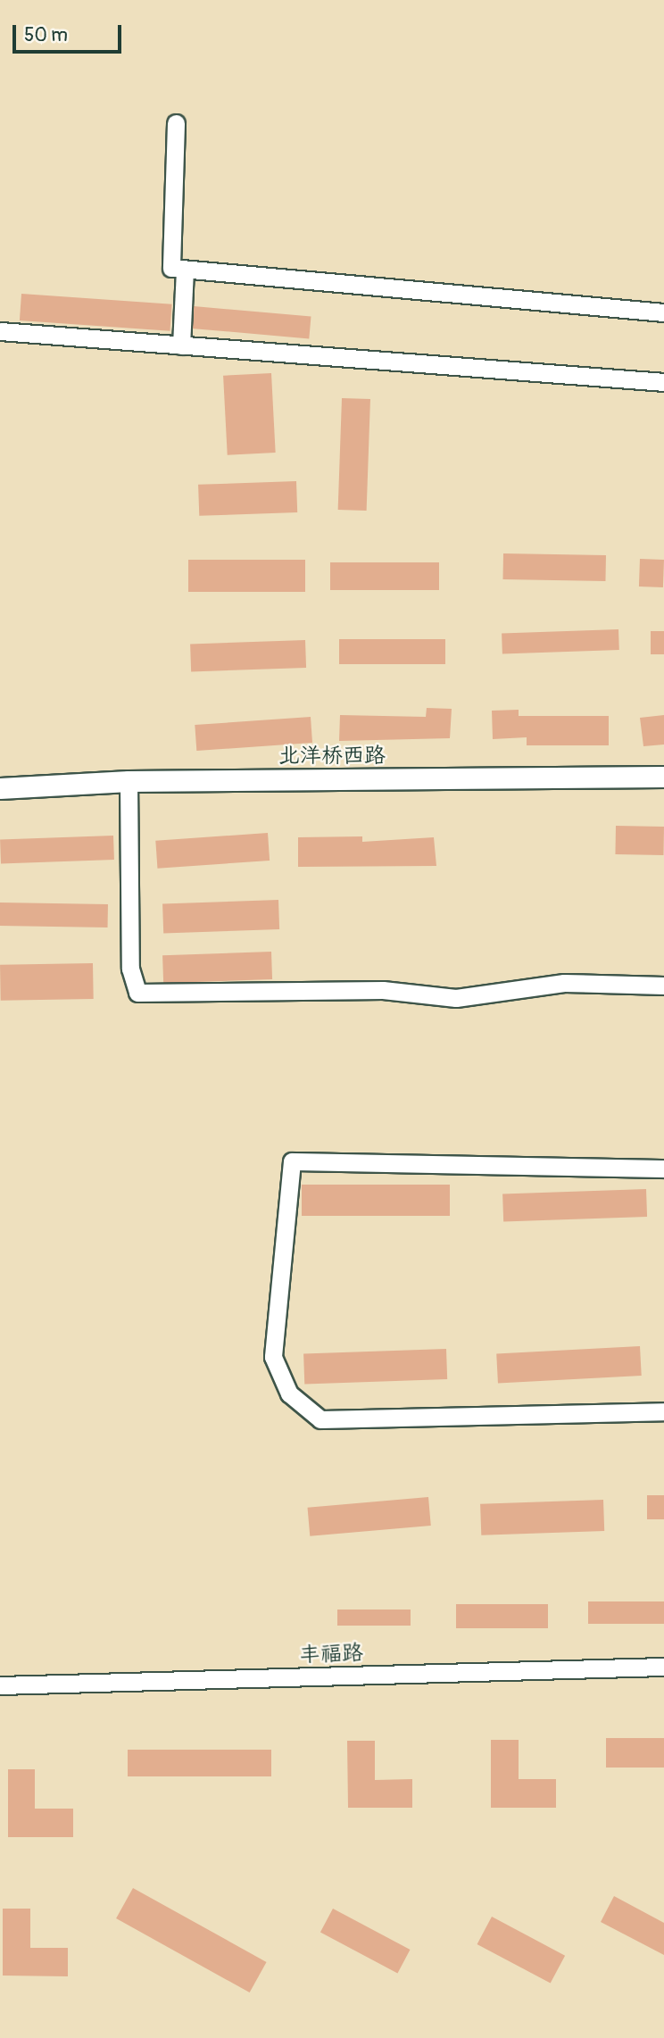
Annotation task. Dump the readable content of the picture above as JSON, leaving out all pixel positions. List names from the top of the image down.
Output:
{
  "streets": {
    "main road": ["北洋桥西路"],
    "street": ["丰福路"]
  },
  "scale_bar": "50 m"
}
